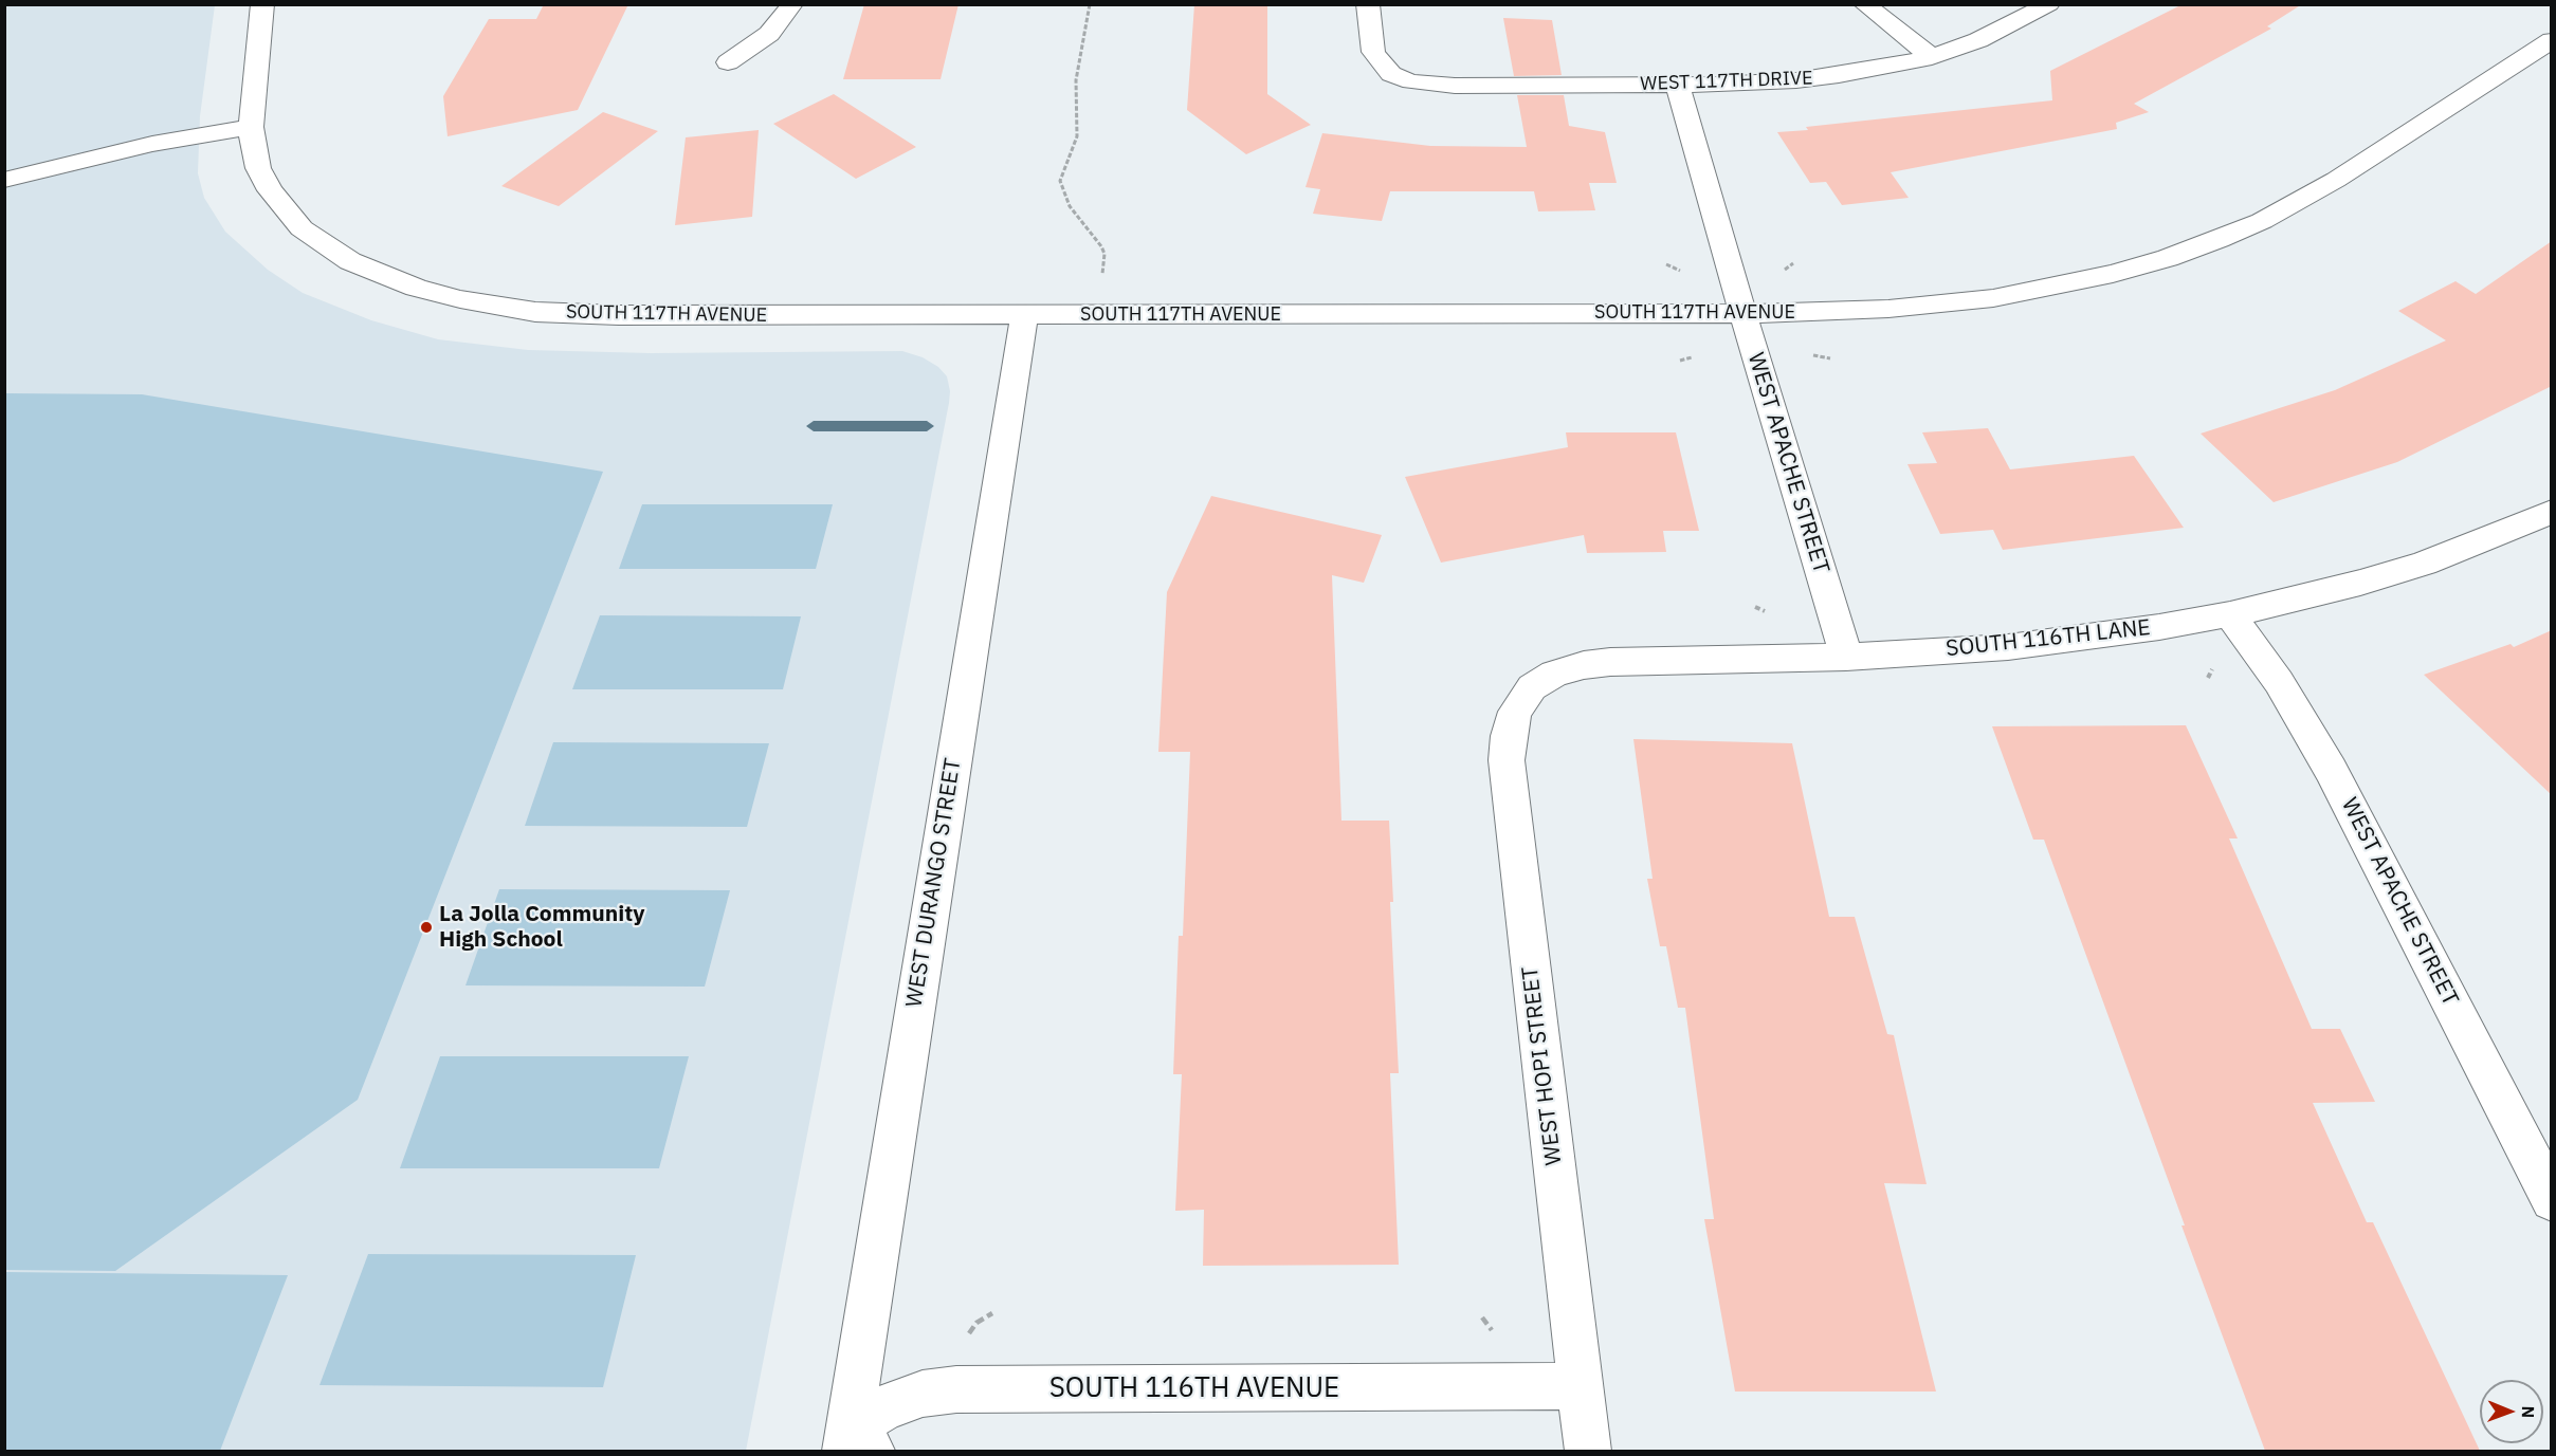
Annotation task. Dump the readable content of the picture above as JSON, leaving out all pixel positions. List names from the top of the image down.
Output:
{
  "streets": {
    "street": [
      "WEST 117TH DRIVE",
      "SOUTH 117TH AVENUE",
      "WEST APACHE STREET",
      "SOUTH 116TH LANE",
      "WEST DURANGO STREET",
      "WEST HOPI STREET",
      "SOUTH 116TH AVENUE"
    ]
  },
  "crossings": [
    ["WEST 117TH DRIVE", "WEST APACHE STREET"],
    ["SOUTH 117TH AVENUE", "WEST APACHE STREET"],
    ["SOUTH 117TH AVENUE", "WEST DURANGO STREET"],
    ["WEST APACHE STREET", "SOUTH 116TH LANE"],
    ["SOUTH 116TH LANE", "WEST HOPI STREET"],
    ["WEST DURANGO STREET", "SOUTH 116TH AVENUE"],
    ["WEST HOPI STREET", "SOUTH 116TH AVENUE"]
  ],
  "places": ["La Jolla Community High School"],
  "north": "right"
}
